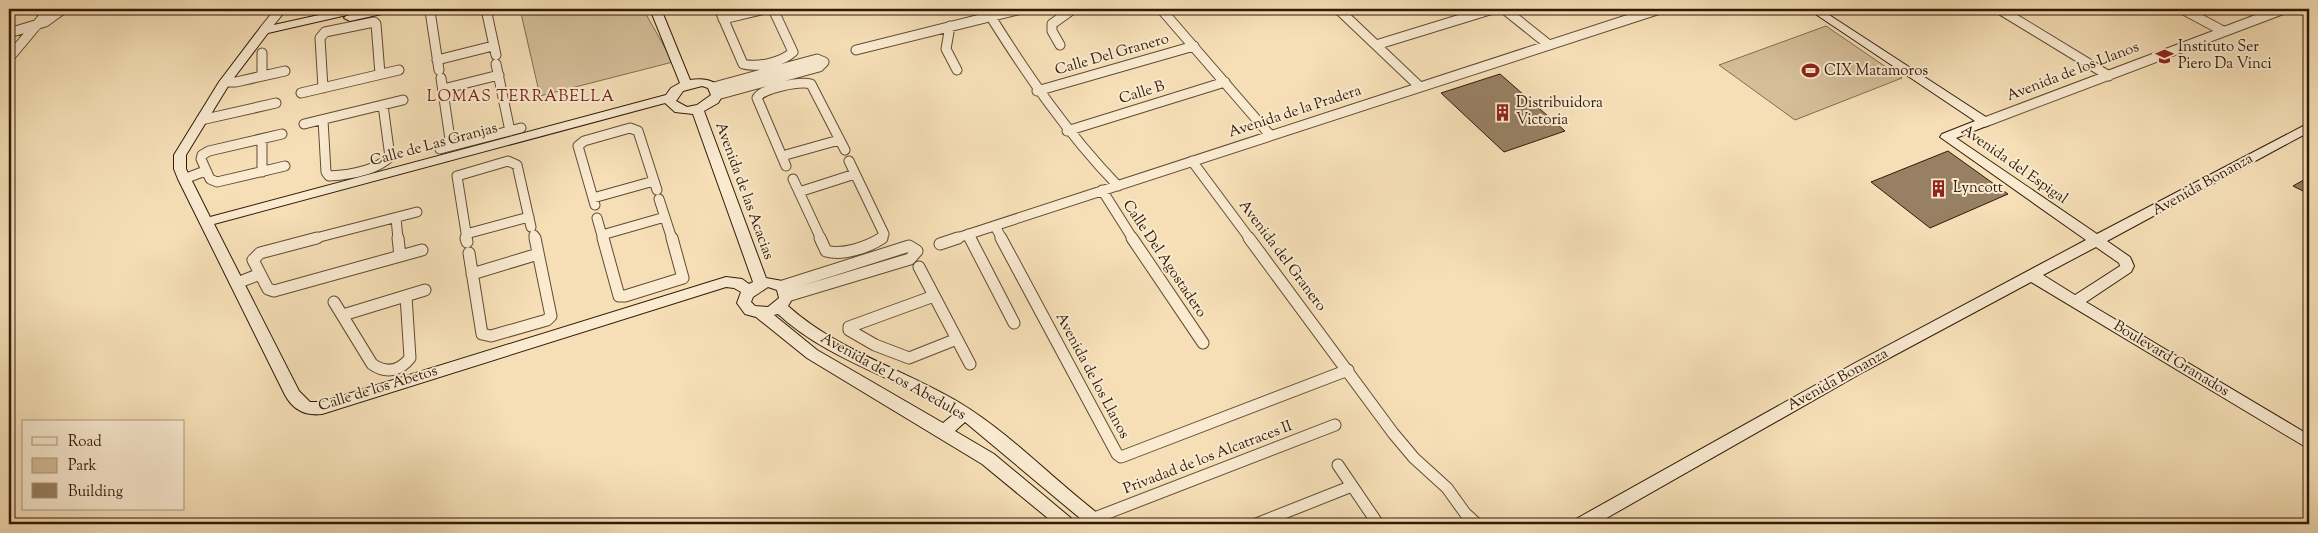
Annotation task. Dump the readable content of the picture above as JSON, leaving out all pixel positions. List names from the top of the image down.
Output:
{
  "streets": {
    "street": [
      "Calle Del Granero",
      "Avenida de los Llanos",
      "Calle B",
      "Avenida de la Pradera",
      "Calle de Las Granjas",
      "Avenida del Espigal",
      "Avenida Bonanza",
      "Avenida de las Acacias",
      "Avenida del Granero",
      "Calle Del Agostadero",
      "Boulevard Granados",
      "Avenida de Los Abedules",
      "Calle de los Abetos",
      "Privadad de los Alcatraces II"
    ]
  },
  "crossings": [
    ["Avenida de los Llanos", "Avenida de la Pradera"],
    ["Avenida de los Llanos", "Avenida del Espigal"],
    ["Avenida de los Llanos", "Avenida del Granero"],
    ["Avenida de la Pradera", "Avenida del Granero"],
    ["Avenida de la Pradera", "Calle Del Agostadero"],
    ["Calle de Las Granjas", "Avenida de las Acacias"],
    ["Calle de Las Granjas", "Calle de los Abetos"],
    ["Avenida del Espigal", "Avenida Bonanza"],
    ["Avenida Bonanza", "Boulevard Granados"],
    ["Avenida de las Acacias", "Avenida de Los Abedules"],
    ["Avenida de las Acacias", "Calle de los Abetos"],
    ["Avenida de Los Abedules", "Calle de los Abetos"],
    ["Avenida de Los Abedules", "Privadad de los Alcatraces II"]
  ],
  "districts": ["LOMAS TERRABELLA"],
  "places": {
    "school or university": ["Instituto Ser Piero Da Vinci"],
    "sports": ["CIX Matamoros"],
    "building": ["Distribuidora Victoria", "Lyncott"]
  },
  "legend": ["Road", "Park", "Building"]
}
